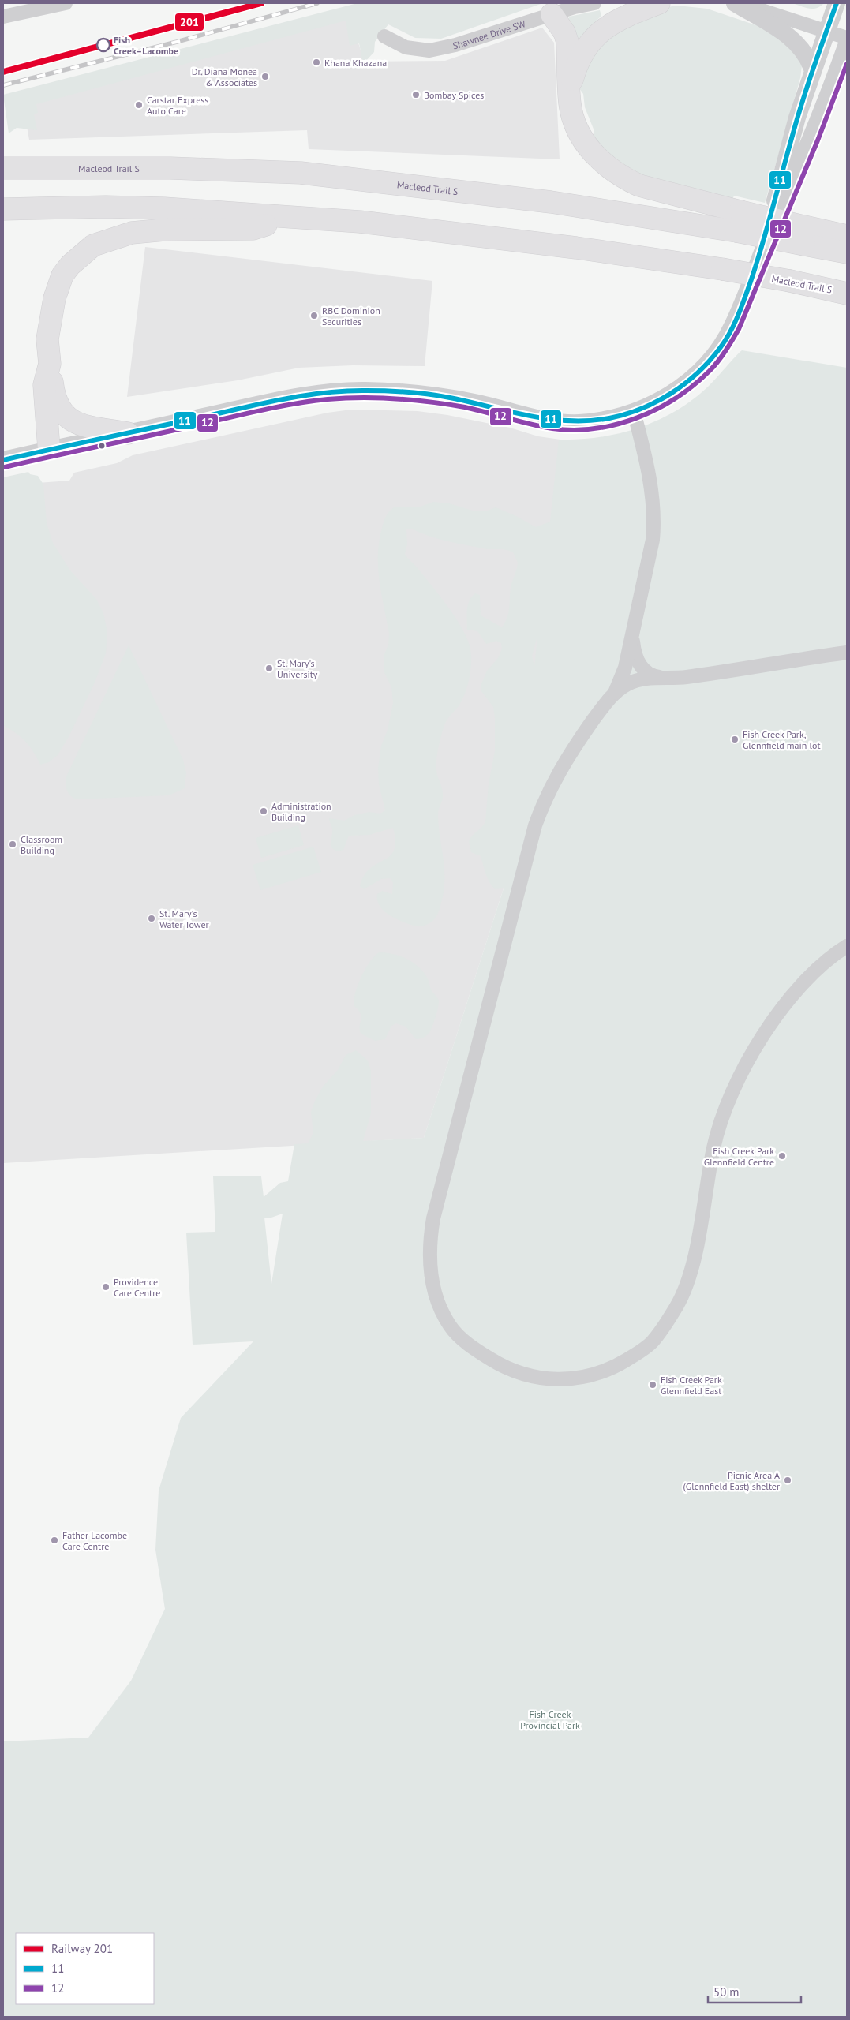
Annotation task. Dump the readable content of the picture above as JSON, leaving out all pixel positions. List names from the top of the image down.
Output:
{
  "streets": {
    "highway": ["Macleod Trail S"],
    "street": ["Shawnee Drive SW"]
  },
  "parks": ["Fish Creek Provincial Park"],
  "places": [
    "Fish Creek–Lacombe",
    "Khana Khazana",
    "Dr. Diana Monea & Associates",
    "Bombay Spices",
    "Carstar Express Auto Care",
    "RBC Dominion Securities",
    "St. Mary's University",
    "Fish Creek Park, Glennfield main lot",
    "Administration Building",
    "Classroom Building",
    "St. Mary's Water Tower",
    "Fish Creek Park Glennfield Centre",
    "Providence Care Centre",
    "Fish Creek Park Glennfield East",
    "Picnic Area A (Glennfield East) shelter",
    "Father Lacombe Care Centre"
  ],
  "lines": ["rail line 201", "transit line 11", "transit line 12"],
  "legend": ["Railway 201", "11", "12"],
  "scale_bar": "50 m"
}
